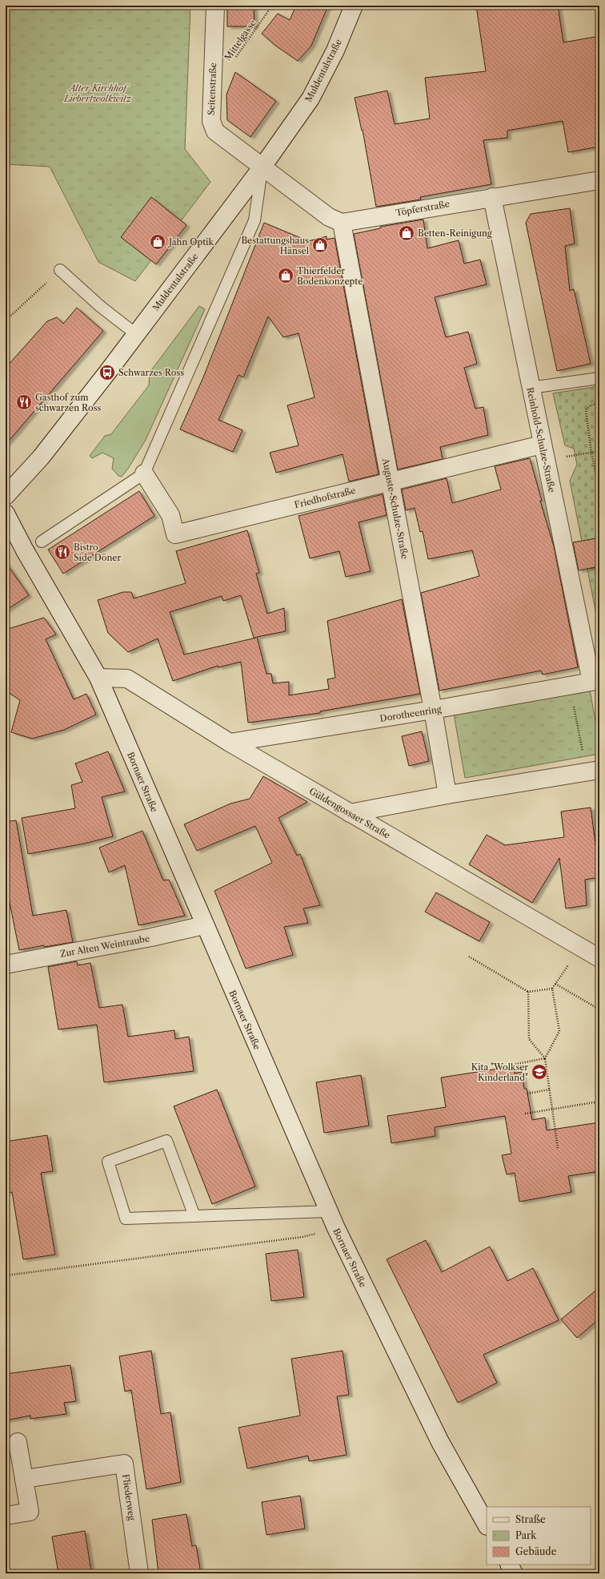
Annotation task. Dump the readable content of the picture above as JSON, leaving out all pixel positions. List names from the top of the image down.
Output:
{
  "streets": {
    "street": [
      "Muldentalstraße",
      "Seitenstraße",
      "Töpferstraße",
      "Reinhold-Schulze-Straße",
      "Friedhofstraße",
      "Auguste-Schulze-Straße",
      "Dorotheenring",
      "Bornaer Straße",
      "Güldengossaer Straße",
      "Zur Alten Weintraube",
      "Fliederweg"
    ],
    "path": ["Mittelgasse"]
  },
  "crossings": [
    ["Mittelgasse", "Seitenstraße"],
    ["Muldentalstraße", "Seitenstraße"],
    ["Töpferstraße", "Reinhold-Schulze-Straße"],
    ["Töpferstraße", "Auguste-Schulze-Straße"],
    ["Reinhold-Schulze-Straße", "Friedhofstraße"],
    ["Reinhold-Schulze-Straße", "Dorotheenring"],
    ["Friedhofstraße", "Auguste-Schulze-Straße"],
    ["Auguste-Schulze-Straße", "Dorotheenring"],
    ["Dorotheenring", "Güldengossaer Straße"],
    ["Bornaer Straße", "Güldengossaer Straße"],
    ["Bornaer Straße", "Zur Alten Weintraube"]
  ],
  "parks": ["Alter Kirchhof Liebertwolkwitz"],
  "places": {
    "shop": [
      "Betten-Reinigung",
      "Jahn Optik",
      "Bestattungshaus Hänsel",
      "Thierfelder Bodenkonzepte"
    ],
    "bus stop": ["Schwarzes Ross"],
    "restaurant": ["Gasthof zum schwarzen Ross", "Bistro Side Döner"],
    "school or university": ["Kita \"Wolkser Kinderland\""]
  },
  "legend": ["Straße", "Park", "Gebäude"]
}
